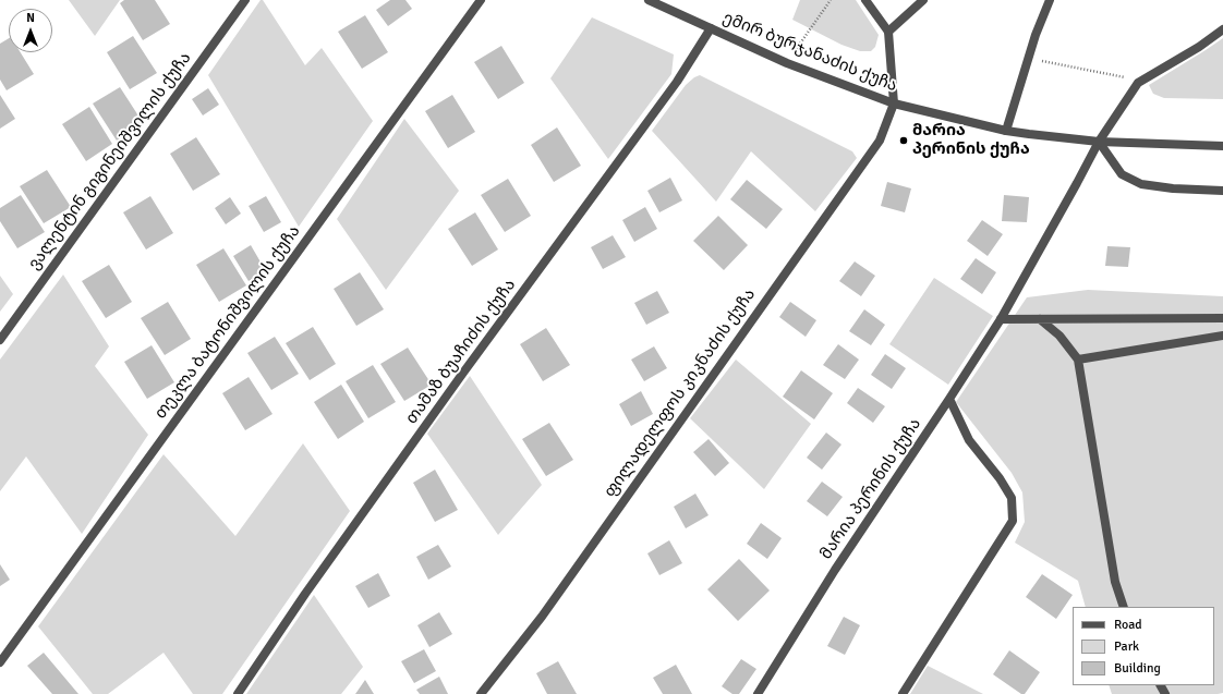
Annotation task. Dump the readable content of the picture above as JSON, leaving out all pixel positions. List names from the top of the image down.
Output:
{
  "streets": {
    "street": [
      "ემირ ბურჯანაძის ქუჩა",
      "ვალენტინ გიგინეიშვილის ქუჩა",
      "თეკლა ბატონიშვილის ქუჩა",
      "თამაზ ბუაჩიძის ქუჩა",
      "ფილადელფოს კიკნაძის ქუჩა",
      "მარია პერინის ქუჩა"
    ]
  },
  "crossings": [
    ["ემირ ბურჯანაძის ქუჩა", "თამაზ ბუაჩიძის ქუჩა"],
    ["ემირ ბურჯანაძის ქუჩა", "ფილადელფოს კიკნაძის ქუჩა"],
    ["ემირ ბურჯანაძის ქუჩა", "მარია პერინის ქუჩა"]
  ],
  "places": ["მარია პერინის ქუჩა"],
  "legend": ["Road", "Park", "Building"],
  "north": "top"
}
